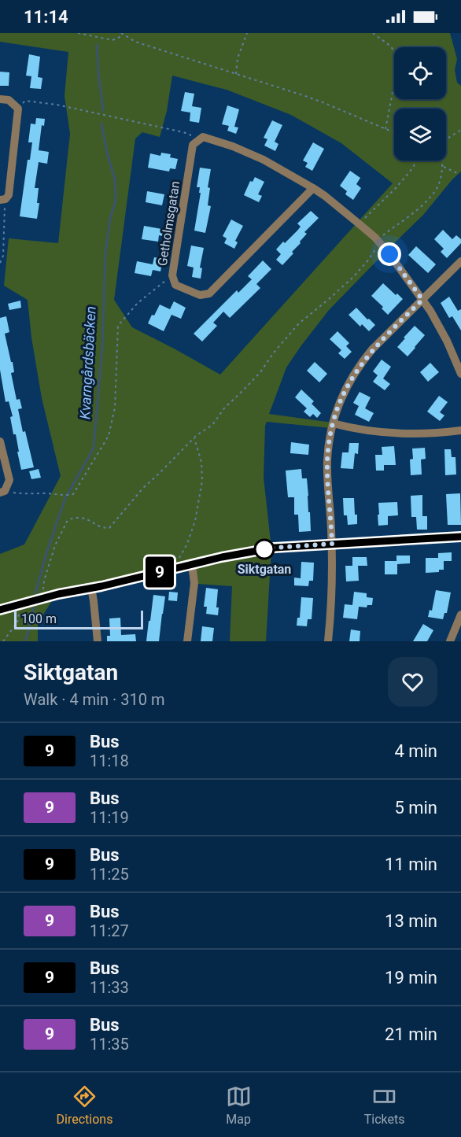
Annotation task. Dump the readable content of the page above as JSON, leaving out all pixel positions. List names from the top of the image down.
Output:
{
  "streets": {
    "street": ["Getholmsgatan"]
  },
  "water": ["Kvarngårdsbäcken"],
  "places": ["Siktgatan"],
  "lines": ["bus line 9"],
  "scale_bar": "100 m",
  "page": {
    "status": "11:14",
    "on_map": "9",
    "scale": "100 m",
    "heading": ["Siktgatan", "Walk · 4 min · 310 m"],
    "list": [
      {
        "mark": "9",
        "name": "Bus",
        "note": "11:18",
        "value": "4 min"
      },
      {
        "mark": "9",
        "name": "Bus",
        "note": "11:19",
        "value": "5 min"
      },
      {
        "mark": "9",
        "name": "Bus",
        "note": "11:25",
        "value": "11 min"
      },
      {
        "mark": "9",
        "name": "Bus",
        "note": "11:27",
        "value": "13 min"
      },
      {
        "mark": "9",
        "name": "Bus",
        "note": "11:33",
        "value": "19 min"
      },
      {
        "mark": "9",
        "name": "Bus",
        "note": "11:35",
        "value": "21 min"
      }
    ],
    "tabs": ["Directions", "Map", "Tickets"]
  }
}
